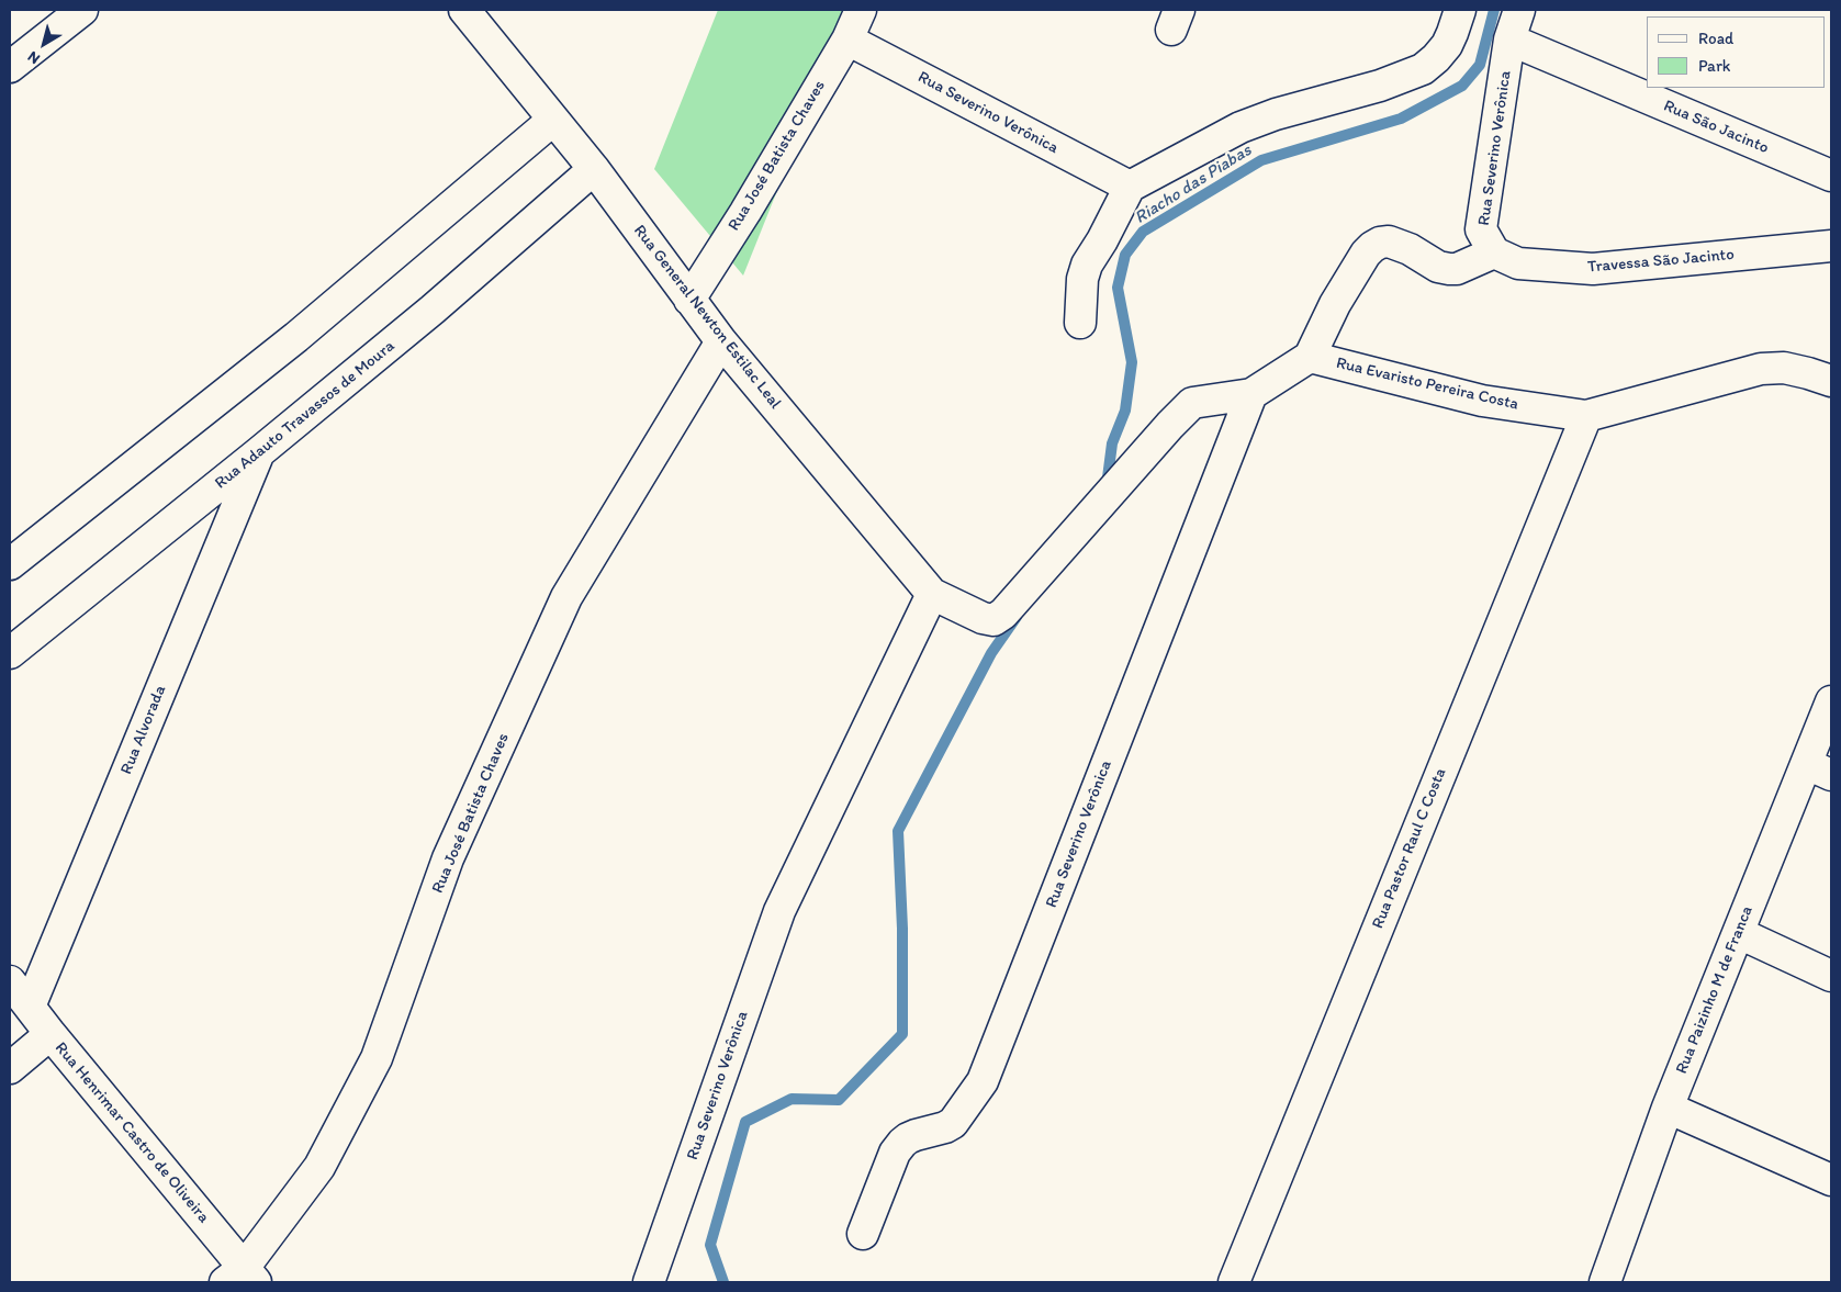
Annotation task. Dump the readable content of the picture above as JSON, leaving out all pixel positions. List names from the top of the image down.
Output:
{
  "streets": {
    "street": [
      "Rua Severino Verônica",
      "Rua São Jacinto",
      "Rua José Batista Chaves",
      "Travessa São Jacinto",
      "Rua General Newton Estilac Leal",
      "Rua Evaristo Pereira Costa",
      "Rua Adauto Travassos de Moura",
      "Rua Alvorada",
      "Rua Pastor Raul C Costa",
      "Rua Paizinho M de Franca",
      "Rua Henrimar Castro de Oliveira"
    ]
  },
  "crossings": [
    ["Rua Severino Verônica", "Rua São Jacinto"],
    ["Rua Severino Verônica", "Rua José Batista Chaves"],
    ["Rua Severino Verônica", "Travessa São Jacinto"],
    ["Rua Severino Verônica", "Rua General Newton Estilac Leal"],
    ["Rua José Batista Chaves", "Rua General Newton Estilac Leal"],
    ["Rua José Batista Chaves", "Rua Henrimar Castro de Oliveira"],
    ["Rua General Newton Estilac Leal", "Rua Adauto Travassos de Moura"],
    ["Rua Evaristo Pereira Costa", "Rua Pastor Raul C Costa"],
    ["Rua Adauto Travassos de Moura", "Rua Alvorada"],
    ["Rua Alvorada", "Rua Henrimar Castro de Oliveira"]
  ],
  "water": ["Riacho das Piabas"],
  "legend": ["Road", "Park"],
  "north": "bottom left"
}
